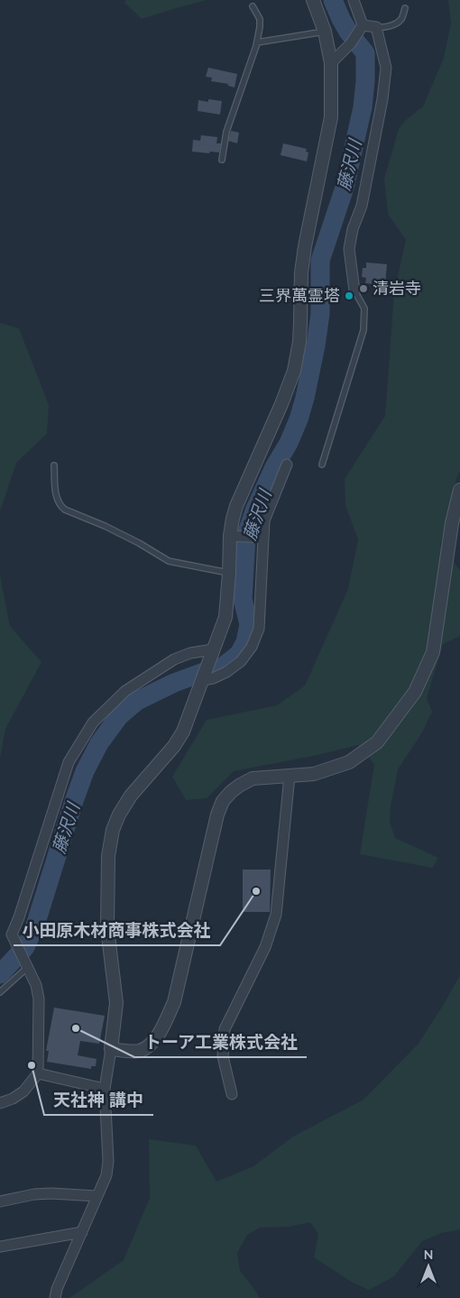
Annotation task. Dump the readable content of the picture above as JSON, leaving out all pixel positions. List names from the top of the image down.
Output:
{
  "water": ["藤沢川"],
  "places": [
    "清岩寺",
    "三界萬霊塔",
    "小田原木材商事株式会社",
    "トーア工業株式会社",
    "天社神 講中"
  ],
  "north": "top"
}
